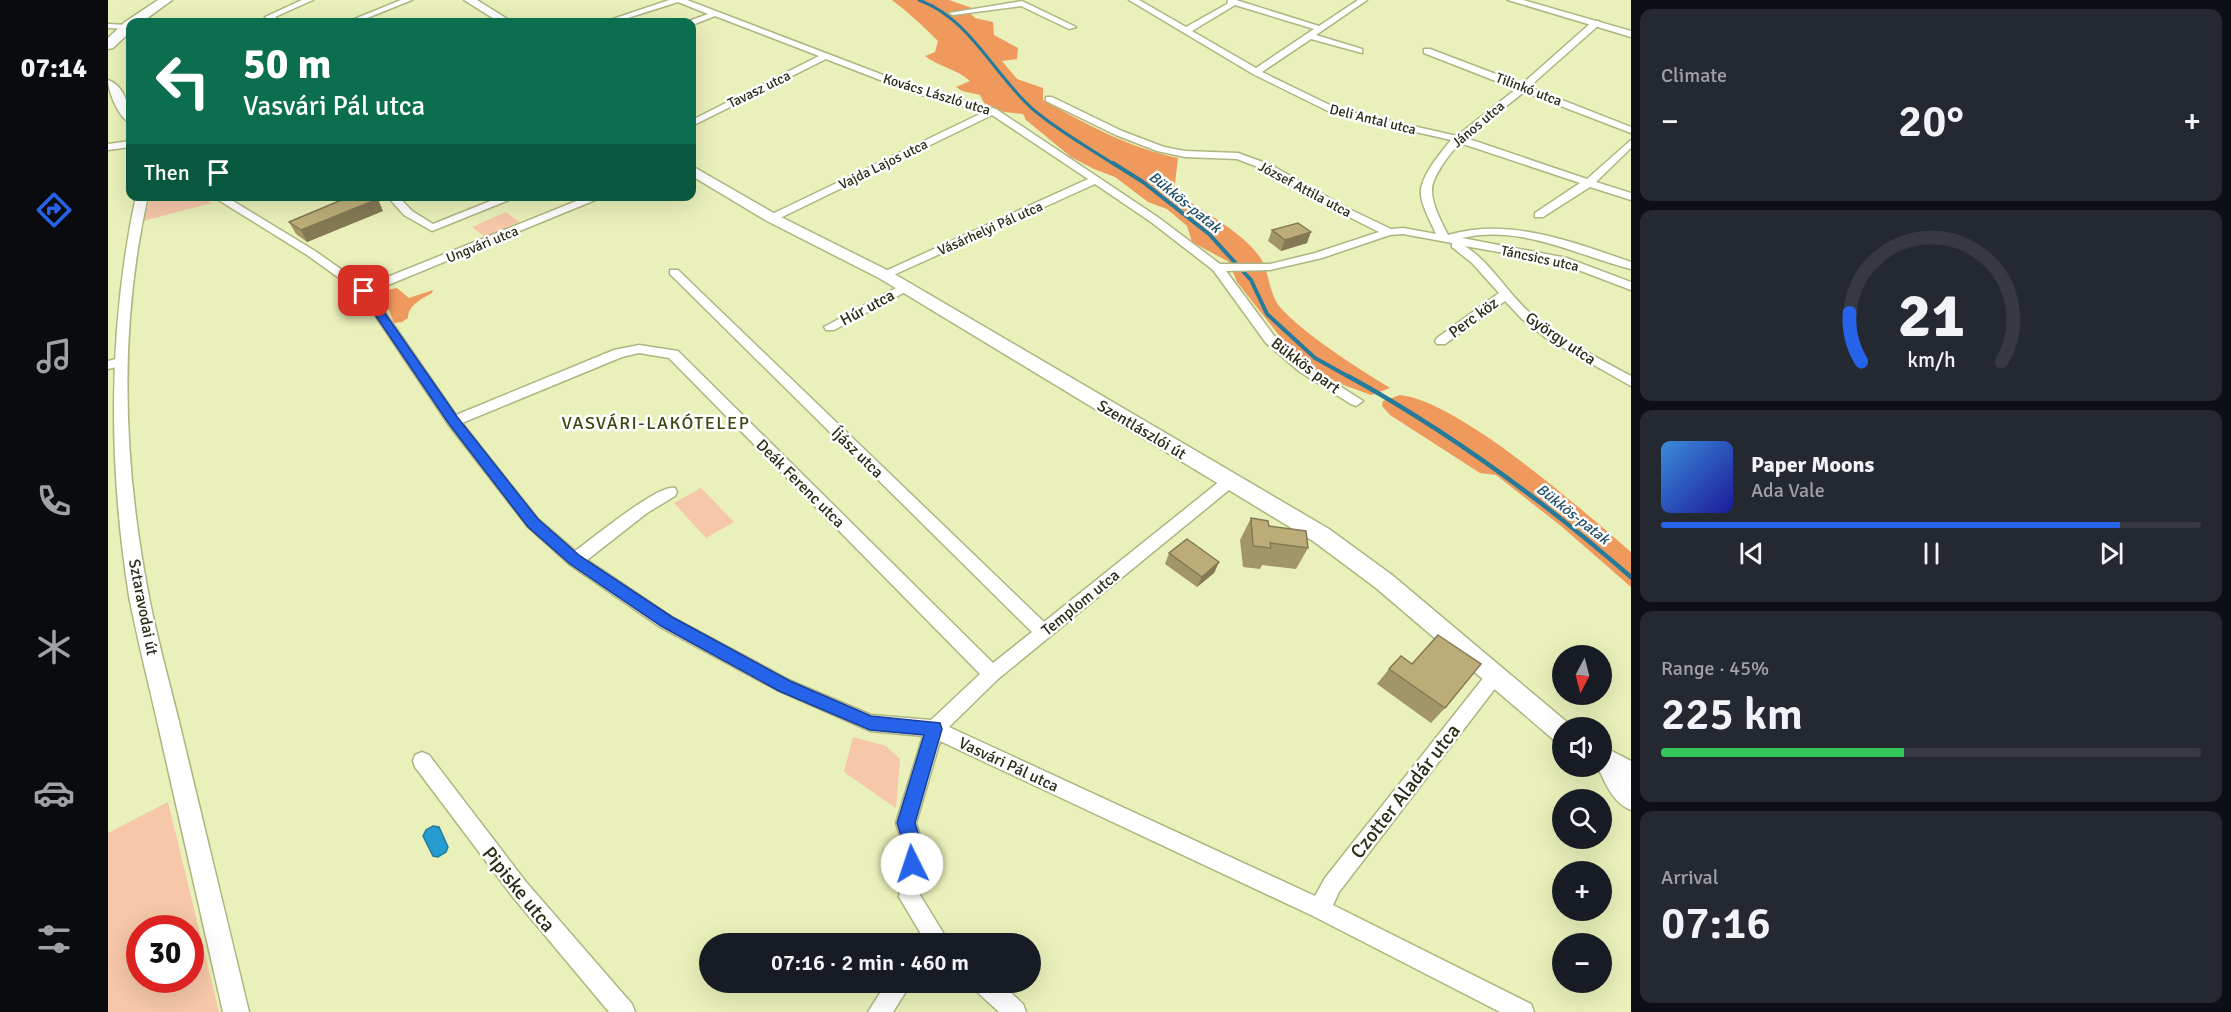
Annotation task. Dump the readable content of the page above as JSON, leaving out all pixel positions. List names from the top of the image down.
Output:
{
  "streets": {
    "main road": ["Szentlászlói út"],
    "street": [
      "Tavasz utca",
      "Tilinkó utca",
      "Kovács László utca",
      "Deli Antal utca",
      "János utca",
      "Vajda Lajos utca",
      "József Attila utca",
      "Vásárhelyi Pál utca",
      "Ungvári utca",
      "Táncsics utca",
      "Húr utca",
      "Perc köz",
      "György utca",
      "Bükkös part",
      "Íjász utca",
      "Deák Ferenc utca",
      "Templom utca",
      "Sztaravodai út",
      "Vasvári Pál utca",
      "Czotter Aladár utca",
      "Pipiske utca"
    ]
  },
  "crossings": [
    ["Tavasz utca", "Kovács László utca"],
    ["Tilinkó utca", "János utca"],
    ["Kovács László utca", "Vajda Lajos utca"],
    ["Kovács László utca", "Vásárhelyi Pál utca"],
    ["Kovács László utca", "Bükkös part"],
    ["Deli Antal utca", "János utca"],
    ["János utca", "Táncsics utca"],
    ["János utca", "György utca"],
    ["Vajda Lajos utca", "Szentlászlói út"],
    ["Vásárhelyi Pál utca", "Szentlászlói út"],
    ["Ungvári utca", "Vasvári Pál utca"],
    ["Táncsics utca", "György utca"],
    ["Húr utca", "Szentlászlói út"],
    ["Perc köz", "György utca"],
    ["Szentlászlói út", "Templom utca"],
    ["Szentlászlói út", "Czotter Aladár utca"],
    ["Íjász utca", "Templom utca"],
    ["Deák Ferenc utca", "Templom utca"],
    ["Deák Ferenc utca", "Vasvári Pál utca"],
    ["Templom utca", "Vasvári Pál utca"],
    ["Vasvári Pál utca", "Czotter Aladár utca"]
  ],
  "districts": ["VASVÁRI-LAKÓTELEP"],
  "water": ["Bükkös-patak"],
  "north": "bottom",
  "page": {
    "tabs": "07:14",
    "tile": [
      "Climate",
      ["Range · 45%", "225 km"],
      ["Arrival", "07:16"]
    ],
    "turn": ["50 m", "Vasvári Pál utca"],
    "heat": ["−", "20°", "+"],
    "then": "Then",
    "song": ["Paper Moons", "Ada Vale"],
    "map_buttons": ["+", "−"],
    "limit": "30",
    "trip": "07:16 · 2 min · 460 m",
    "gauge": ["21", "km/h"]
  }
}
